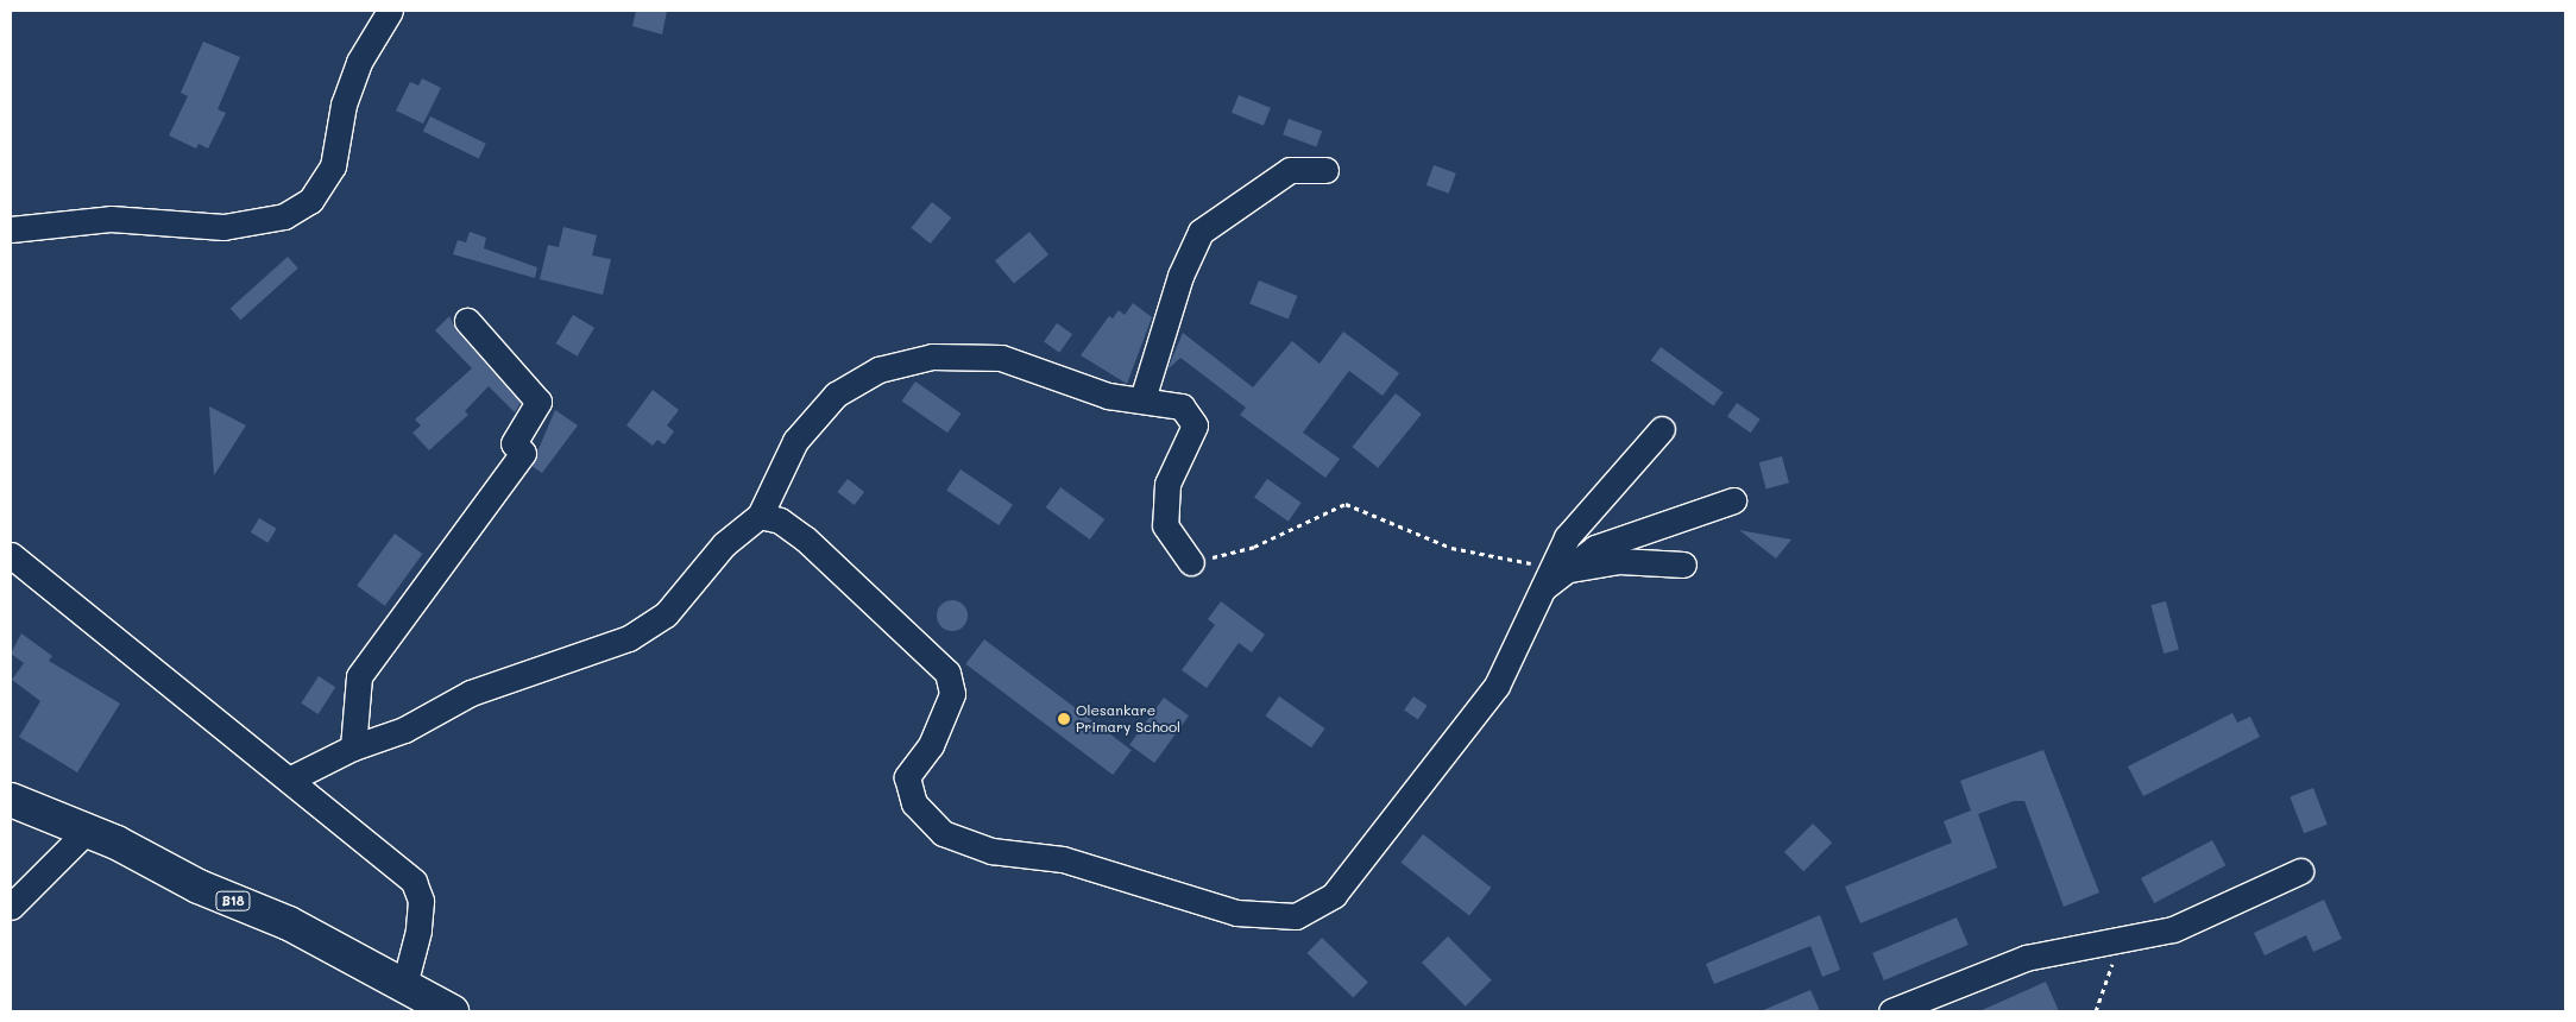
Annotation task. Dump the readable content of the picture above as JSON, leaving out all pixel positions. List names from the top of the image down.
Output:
{
  "streets": {
    "highway": ["B18"]
  },
  "places": ["Olesankare Primary School"]
}
